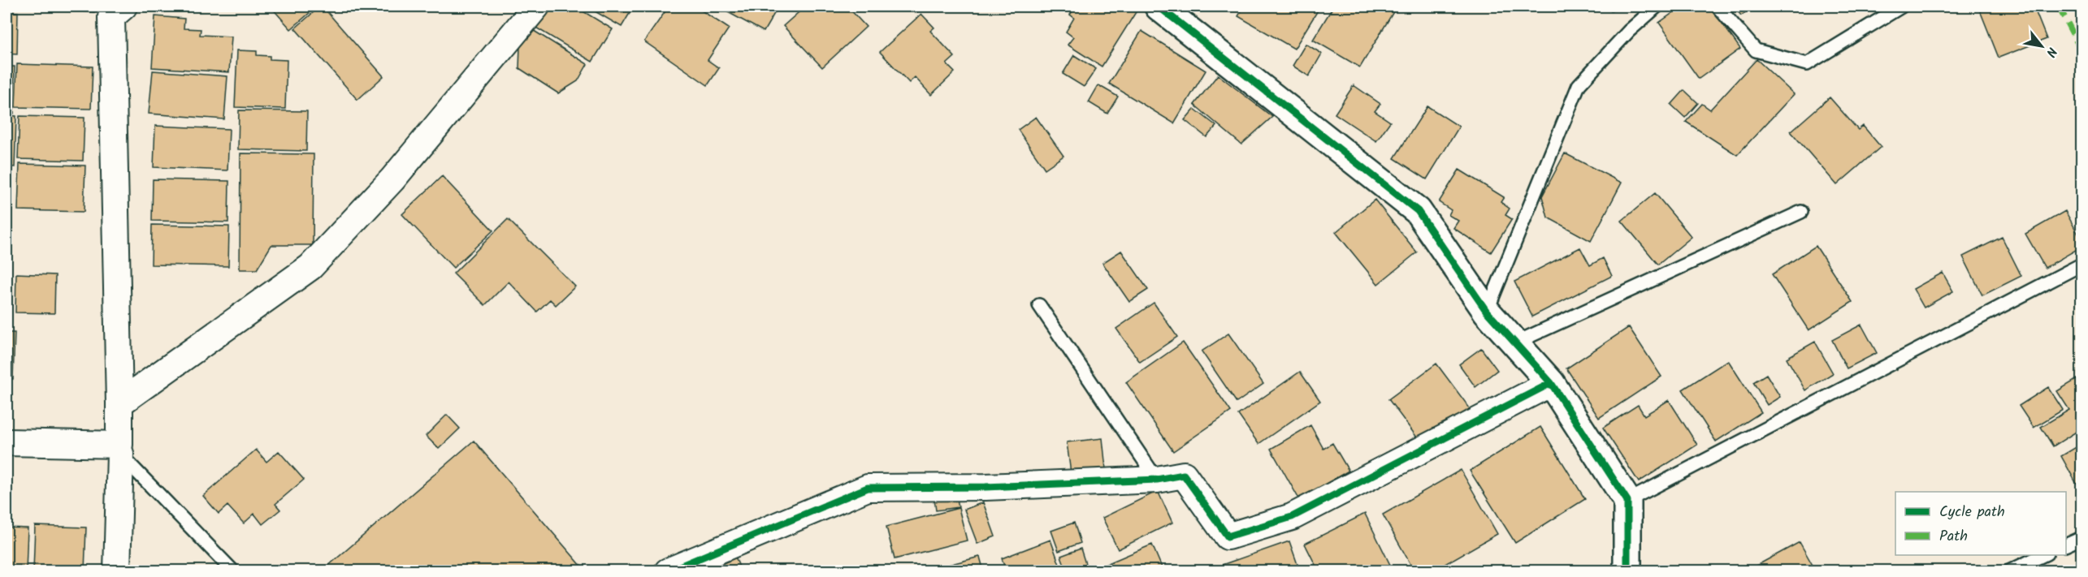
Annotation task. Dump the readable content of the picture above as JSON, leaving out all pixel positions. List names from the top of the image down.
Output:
{
  "legend": ["Cycle path", "Path"],
  "north": "bottom right"
}
